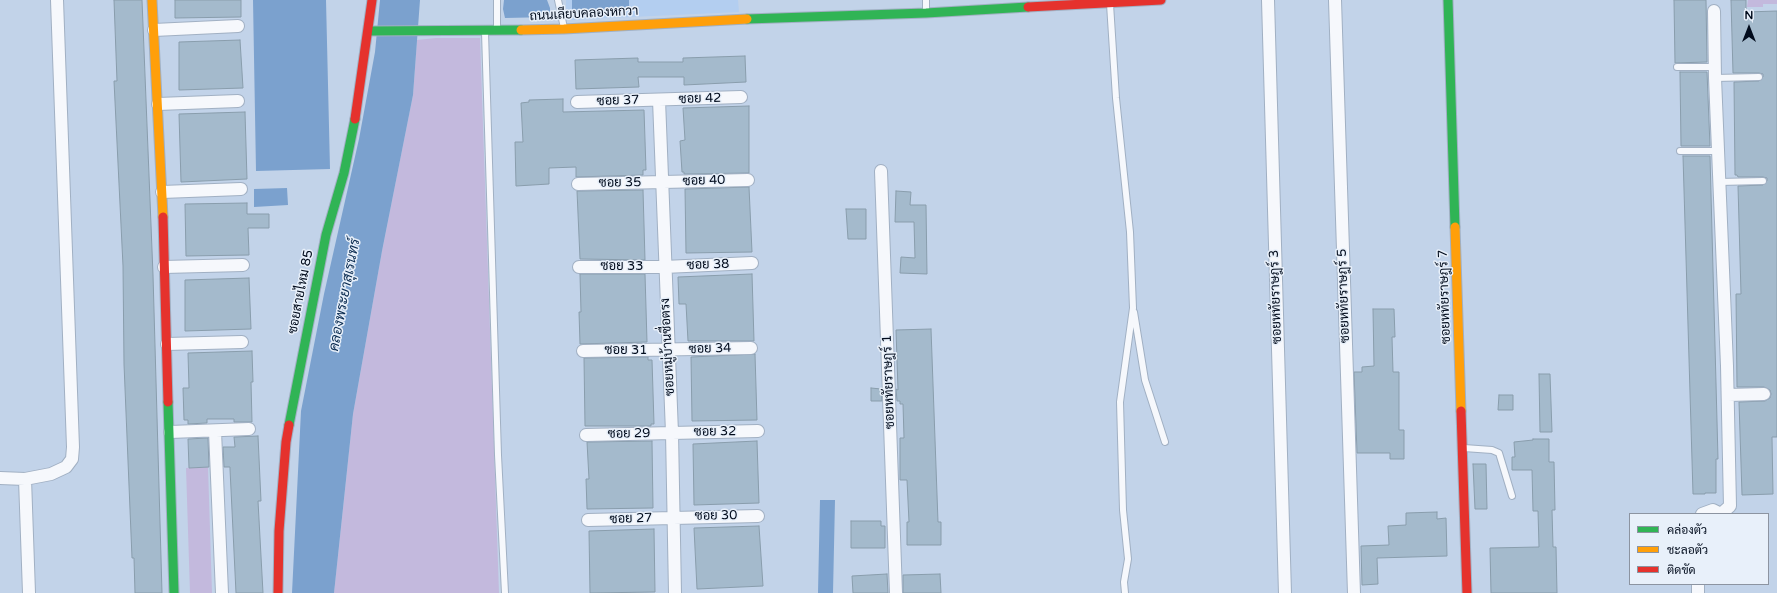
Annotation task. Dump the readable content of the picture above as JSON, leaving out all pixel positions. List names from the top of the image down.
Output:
{
  "streets": {
    "street": [
      "ถนนเลียบคลองหกวา",
      "ซอย 42",
      "ซอย 37",
      "ซอย 40",
      "ซอย 35",
      "ซอย 38",
      "ซอย 33",
      "ซอยสายไหม 85",
      "ซอยหทัยราษฎร์ 5",
      "ซอยหทัยราษฎร์ 3",
      "ซอยหทัยราษฎร์ 7",
      "ซอยหมู่บ้านซื่อตรง",
      "ซอย 34",
      "ซอย 31",
      "ซอยหทัยราษฎร์ 1",
      "ซอย 32",
      "ซอย 29",
      "ซอย 30",
      "ซอย 27"
    ]
  },
  "crossings": [
    ["ถนนเลียบคลองหกวา", "ซอยสายไหม 85"],
    ["ซอย 42", "ซอย 37"],
    ["ซอย 42", "ซอยหมู่บ้านซื่อตรง"],
    ["ซอย 37", "ซอยหมู่บ้านซื่อตรง"],
    ["ซอย 40", "ซอย 35"],
    ["ซอย 40", "ซอยหมู่บ้านซื่อตรง"],
    ["ซอย 35", "ซอยหมู่บ้านซื่อตรง"],
    ["ซอย 38", "ซอย 33"],
    ["ซอย 38", "ซอยหมู่บ้านซื่อตรง"],
    ["ซอย 33", "ซอยหมู่บ้านซื่อตรง"],
    ["ซอยหมู่บ้านซื่อตรง", "ซอย 34"],
    ["ซอยหมู่บ้านซื่อตรง", "ซอย 31"],
    ["ซอยหมู่บ้านซื่อตรง", "ซอย 32"],
    ["ซอยหมู่บ้านซื่อตรง", "ซอย 29"],
    ["ซอยหมู่บ้านซื่อตรง", "ซอย 30"],
    ["ซอยหมู่บ้านซื่อตรง", "ซอย 27"],
    ["ซอย 34", "ซอย 31"],
    ["ซอย 32", "ซอย 29"],
    ["ซอย 30", "ซอย 27"]
  ],
  "water": ["คลองพระยาสุเรนทร์"],
  "legend": ["คล่องตัว", "ชะลอตัว", "ติดขัด"],
  "north": "top"
}
